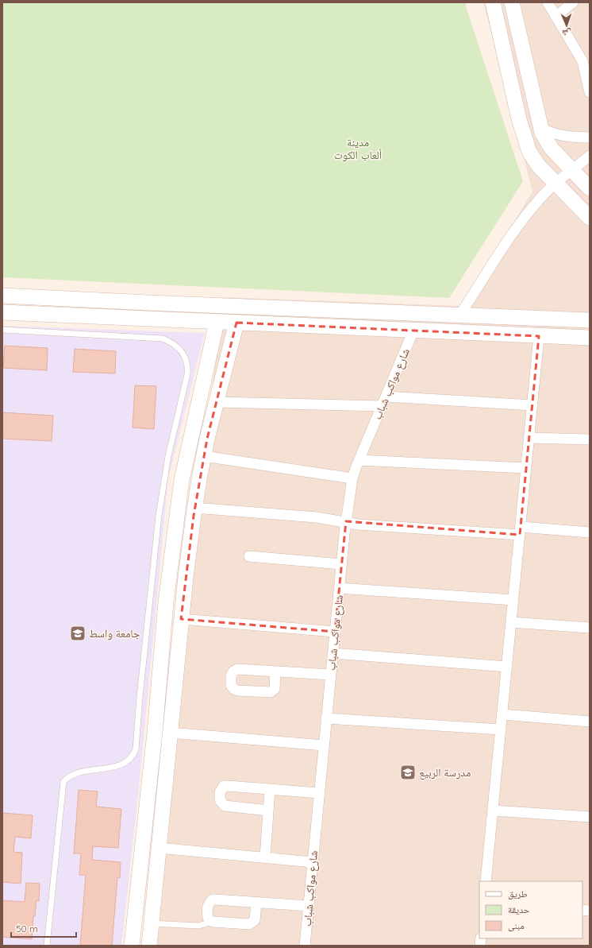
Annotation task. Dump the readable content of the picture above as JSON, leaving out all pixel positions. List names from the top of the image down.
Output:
{
  "streets": {
    "street": ["شارع مواكب شباب"]
  },
  "parks": ["مدينة ألعاب الكوت"],
  "places": {
    "school or university": ["جامعة واسط", "مدرسة الربيع"]
  },
  "legend": ["طريق", "حديقة", "مبنى"],
  "scale_bar": "50 m",
  "north": "bottom"
}
